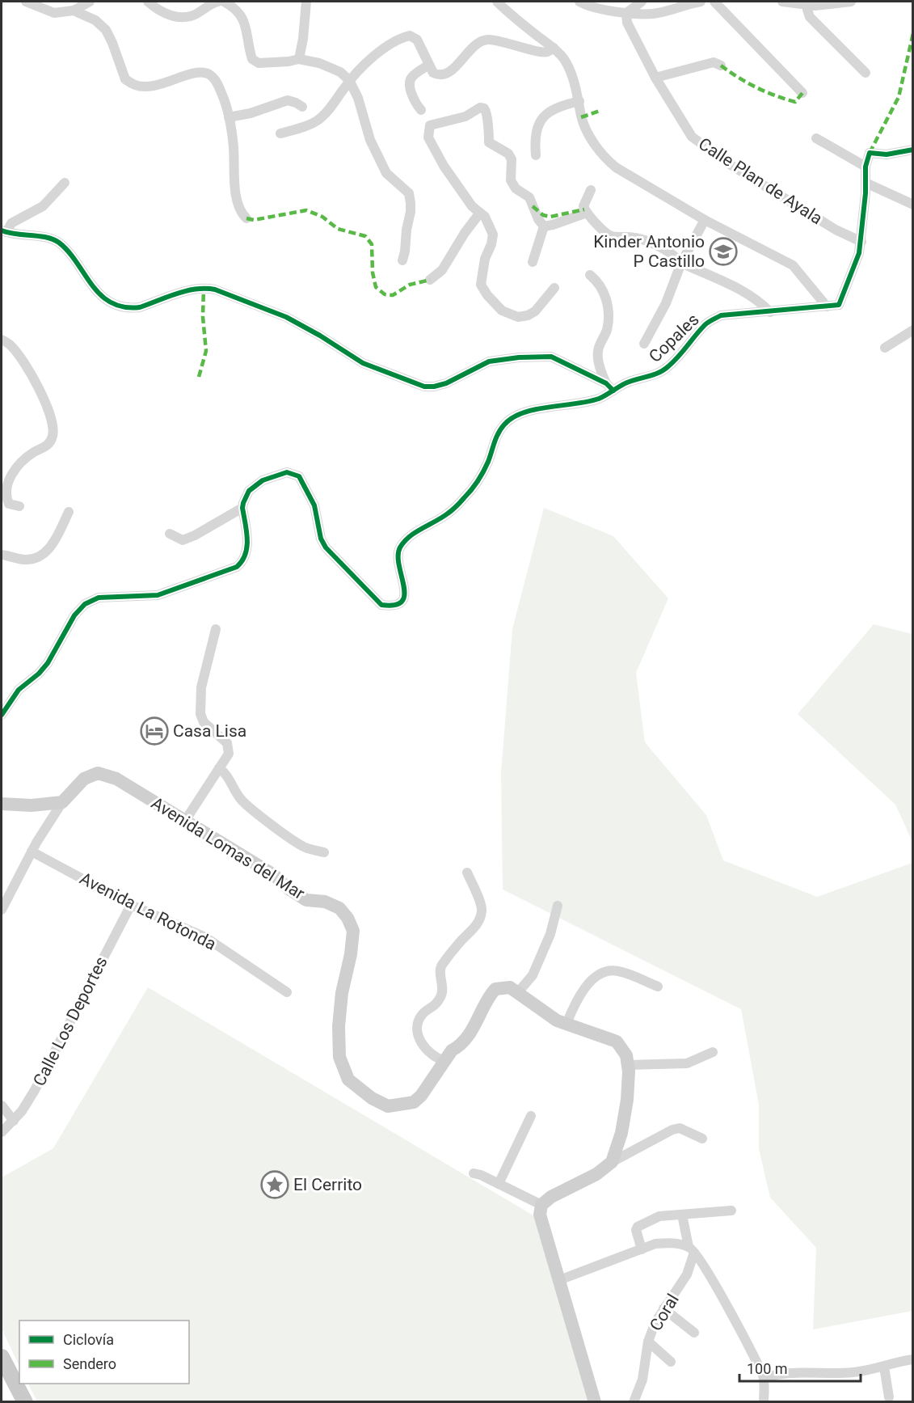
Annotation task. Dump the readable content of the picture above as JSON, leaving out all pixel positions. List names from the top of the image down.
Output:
{
  "streets": {
    "main road": ["Avenida Lomas del Mar"],
    "street": [
      "Calle Plan de Ayala",
      "Copales",
      "Avenida La Rotonda",
      "Calle Los Deportes",
      "Coral"
    ]
  },
  "crossings": [
    ["Avenida La Rotonda", "Calle Los Deportes"]
  ],
  "places": {
    "school or university": ["Kinder Antonio P Castillo"],
    "hotel": ["Casa Lisa"],
    "place": ["El Cerrito"]
  },
  "legend": ["Ciclovía", "Sendero"],
  "scale_bar": "100 m"
}
